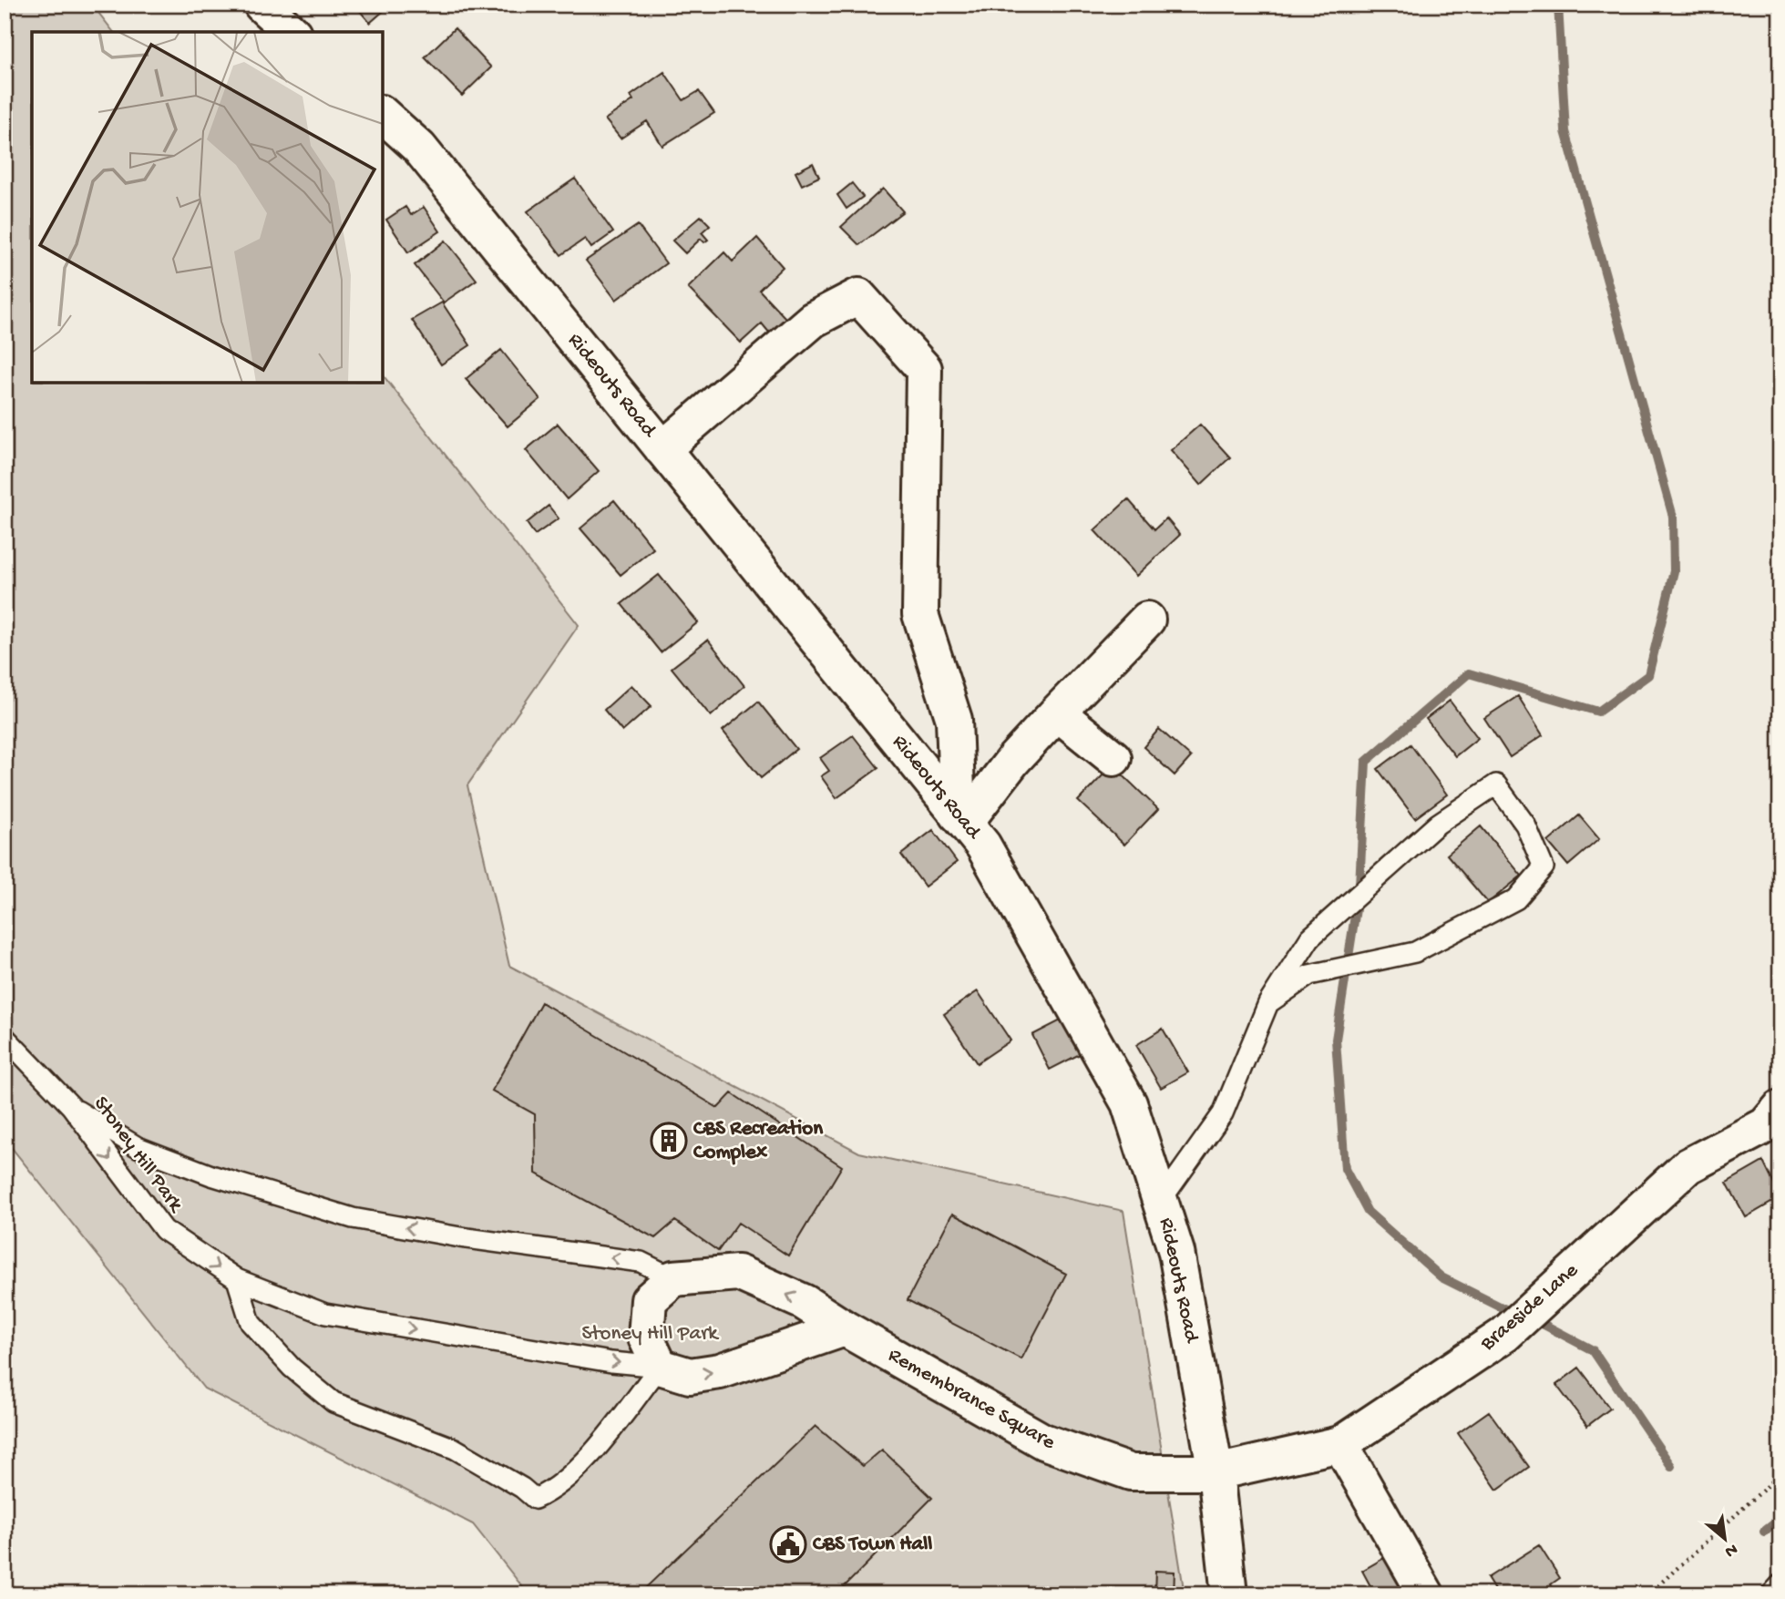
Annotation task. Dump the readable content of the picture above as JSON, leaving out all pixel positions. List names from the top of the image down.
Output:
{
  "streets": {
    "street": ["Rideouts Road", "Braeside Lane", "Remembrance Square"],
    "lane": ["Stoney Hill Park"]
  },
  "crossings": [
    ["Rideouts Road", "Braeside Lane"],
    ["Rideouts Road", "Remembrance Square"],
    ["Stoney Hill Park", "Remembrance Square"],
    ["Braeside Lane", "Remembrance Square"]
  ],
  "parks": ["Stoney Hill Park"],
  "places": {
    "building": ["CBS Recreation Complex"],
    "public building": ["CBS Town Hall"]
  },
  "north": "bottom right"
}
